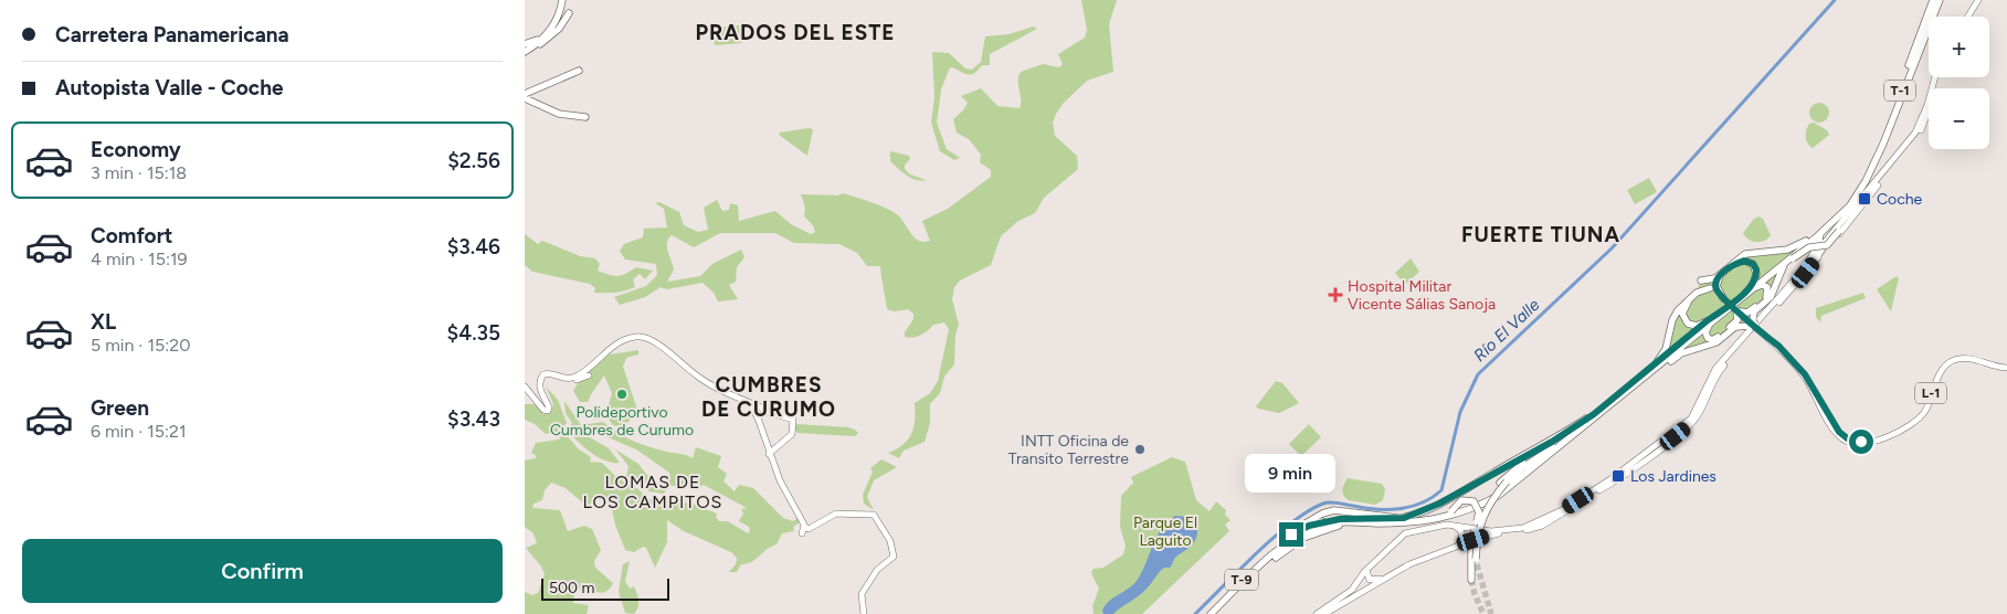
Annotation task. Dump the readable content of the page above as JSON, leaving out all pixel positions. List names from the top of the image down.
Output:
{
  "streets": {
    "highway": ["T-1", "T-9"],
    "main road": ["L-1"]
  },
  "crossings": [
    ["T-1", "T-9"]
  ],
  "districts": [
    "PRADOS DEL ESTE",
    "FUERTE TIUNA",
    "CUMBRES DE CURUMO",
    "LOMAS DE LOS CAMPITOS"
  ],
  "water": ["Río El Valle"],
  "parks": ["Parque El Laguito"],
  "places": {
    "transit": ["Coche", "Los Jardines"],
    "health": ["Hospital Militar Vicente Sálias Sanoja"],
    "other": ["Polideportivo Cumbres de Curumo", "INTT Oficina de Transito Terrestre"]
  },
  "scale_bar": "500 m",
  "page": {
    "banner": ["Carretera Panamericana", "Autopista Valle - Coche"],
    "map_buttons": ["+", "−"],
    "list": [
      {
        "name": "Economy",
        "note": "3 min · 15:18",
        "value": "$2.56"
      },
      {
        "name": "Comfort",
        "note": "4 min · 15:19",
        "value": "$3.46"
      },
      {
        "name": "XL",
        "note": "5 min · 15:20",
        "value": "$4.35"
      },
      {
        "name": "Green",
        "note": "6 min · 15:21",
        "value": "$3.43"
      }
    ],
    "bubble": "9 min",
    "buttons": "Confirm",
    "scale": "500 m"
  }
}
